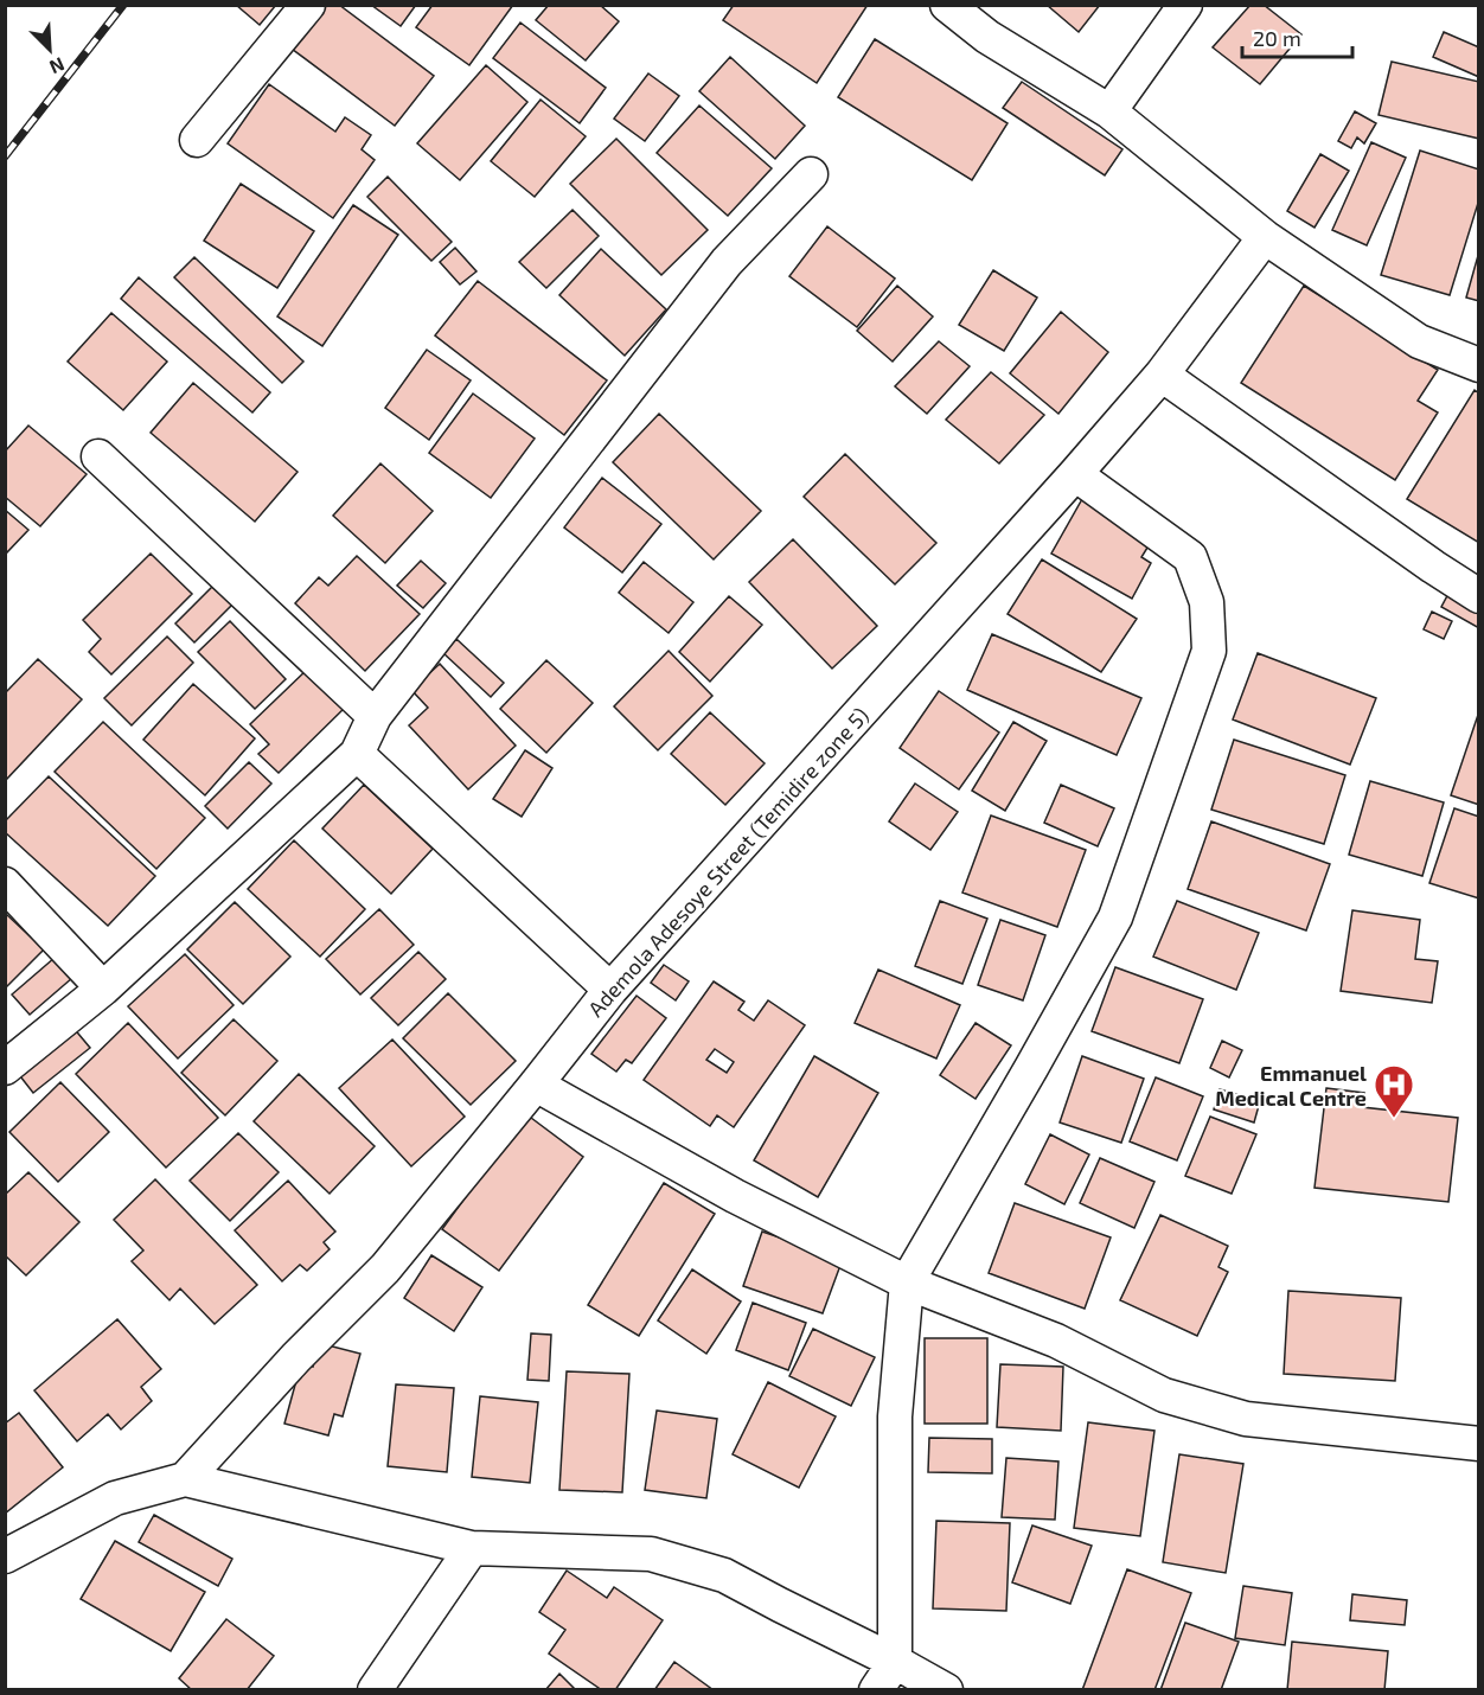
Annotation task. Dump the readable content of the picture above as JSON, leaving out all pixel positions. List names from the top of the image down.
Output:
{
  "streets": {
    "street": ["Ademola Adesoye Street (Temidire zone 5)"]
  },
  "places": {
    "hospital": ["Emmanuel Medical Centre"]
  },
  "scale_bar": "20 m",
  "north": "bottom right"
}
